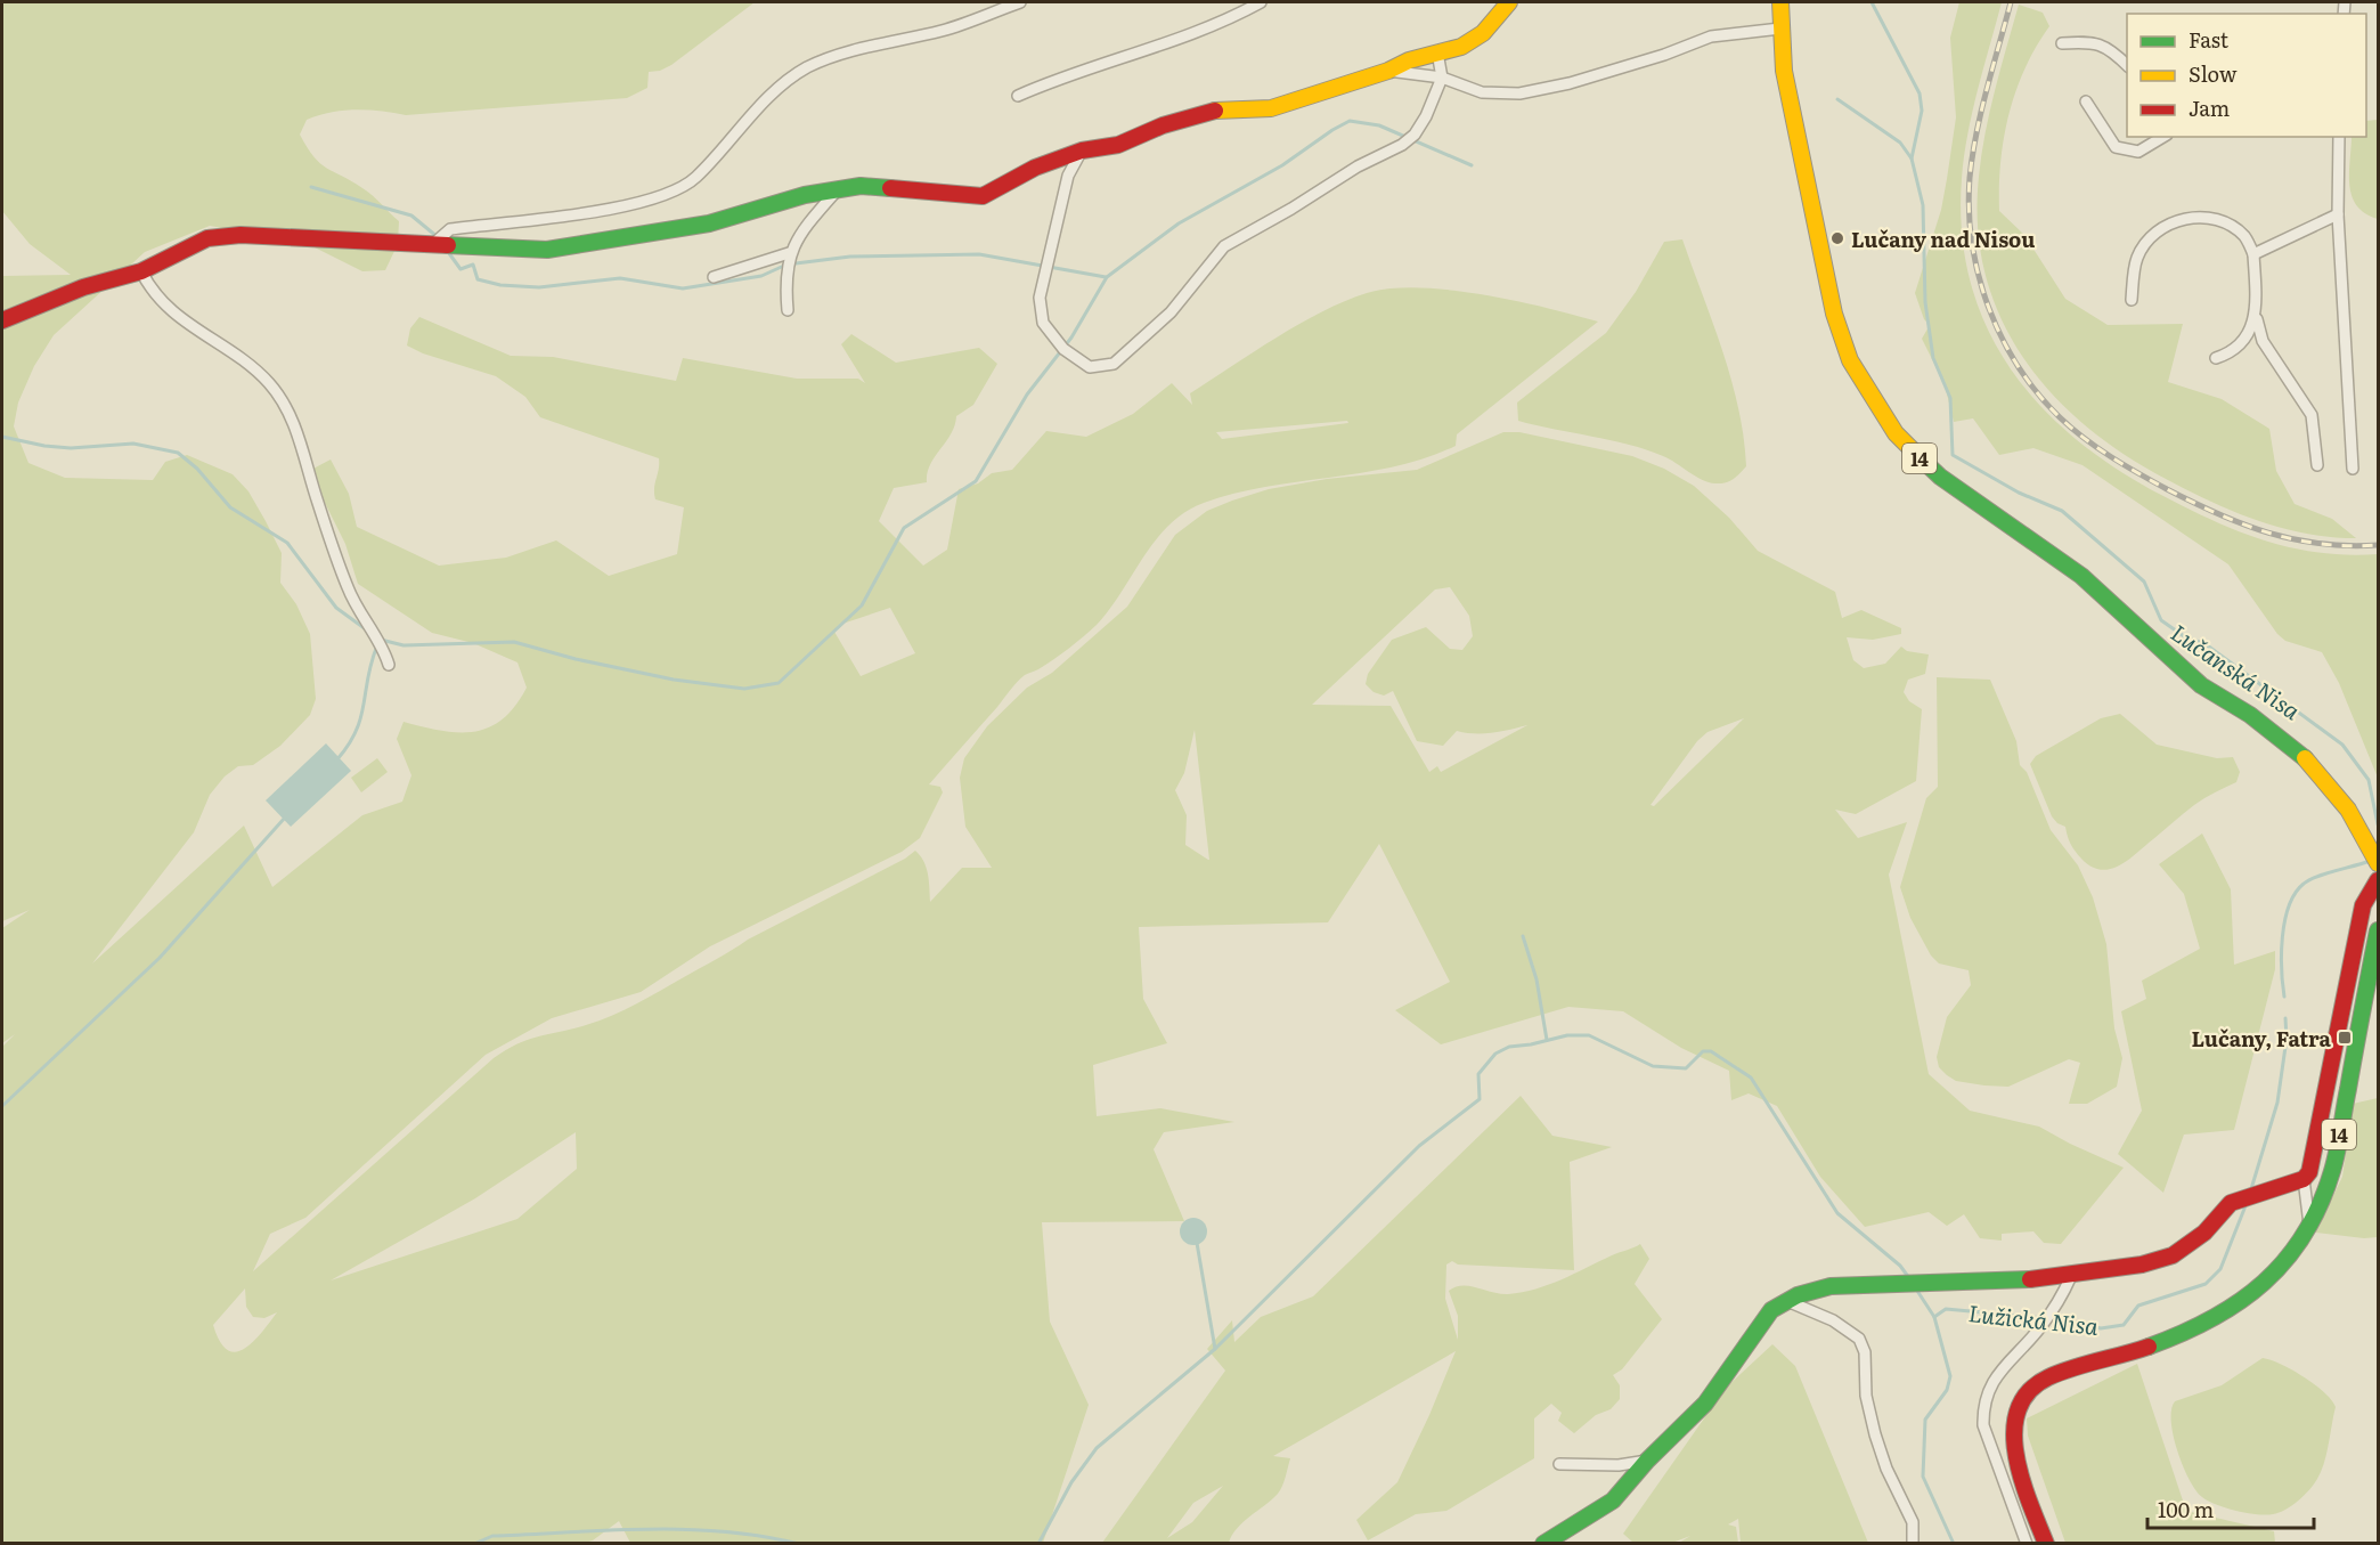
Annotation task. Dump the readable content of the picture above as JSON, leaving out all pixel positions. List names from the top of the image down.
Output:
{
  "streets": {
    "street": ["14"]
  },
  "water": ["Lučanská Nisa", "Lužická Nisa"],
  "places": {
    "other": ["Lučany nad Nisou"],
    "transit": ["Lučany, Fatra"]
  },
  "legend": ["Fast", "Slow", "Jam"],
  "scale_bar": "100 m"
}
